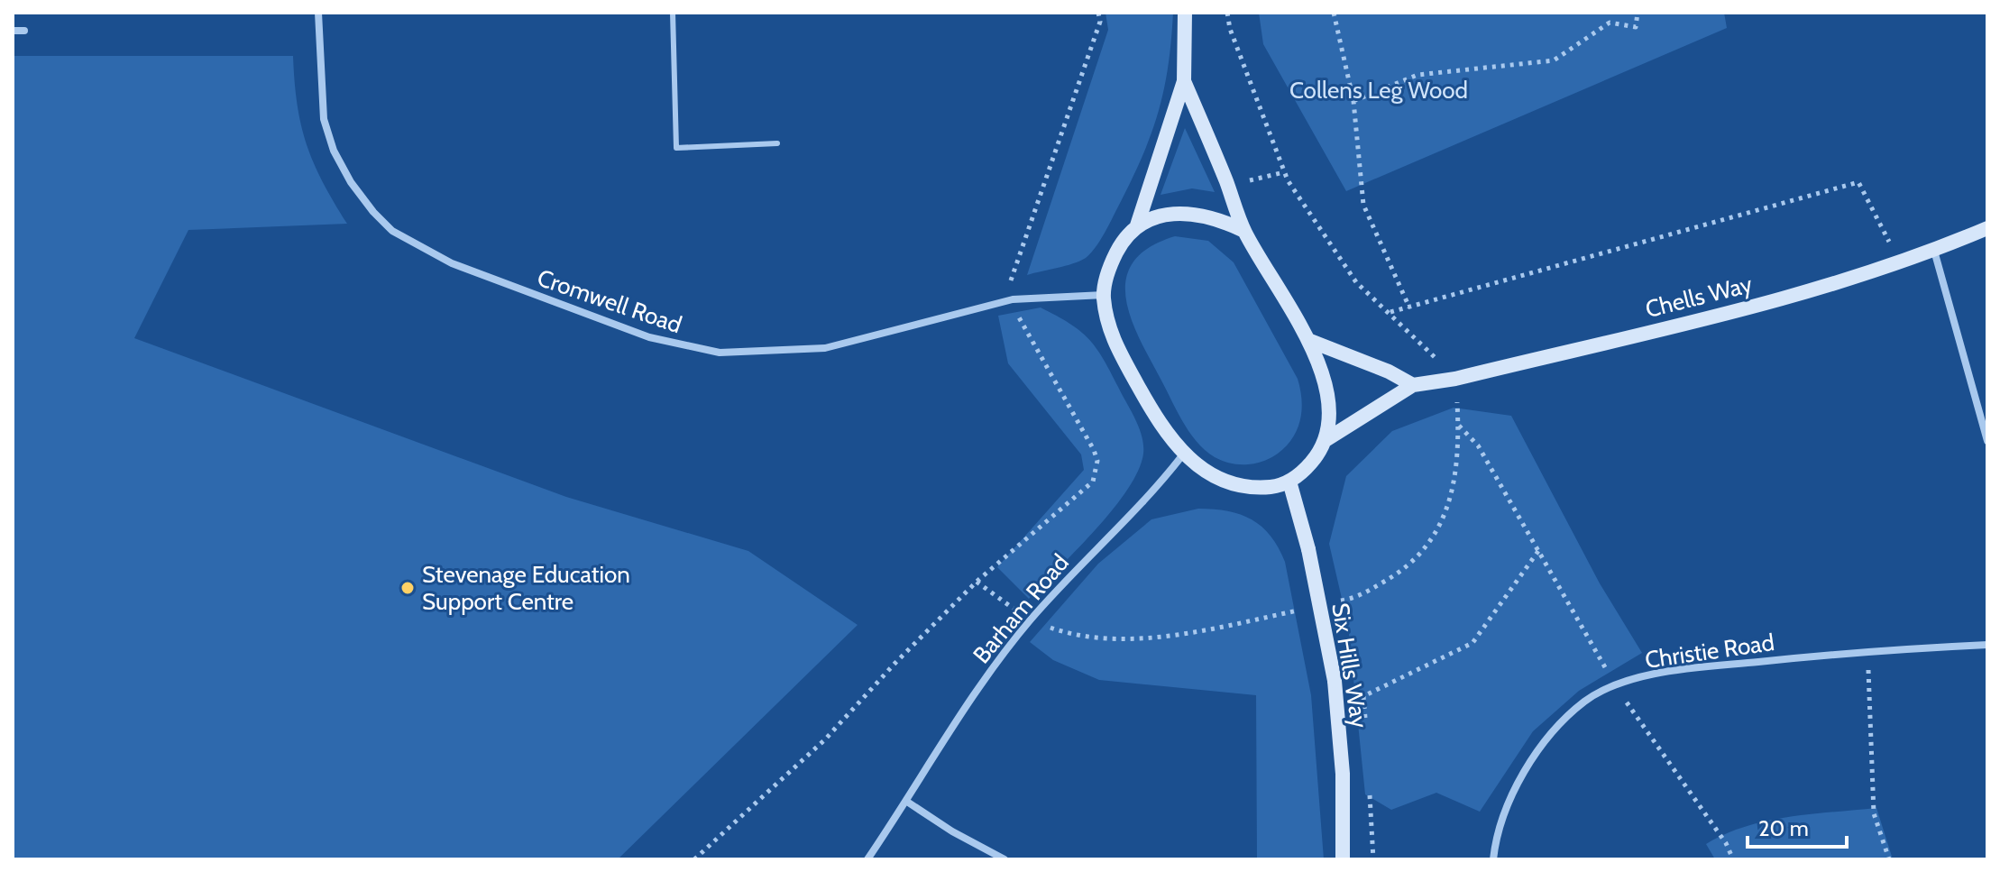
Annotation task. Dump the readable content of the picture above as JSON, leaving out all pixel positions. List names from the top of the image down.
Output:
{
  "streets": {
    "street": [
      "Chells Way",
      "Cromwell Road",
      "Barham Road",
      "Christie Road",
      "Six Hills Way"
    ]
  },
  "crossings": [
    ["Chells Way", "Cromwell Road"],
    ["Chells Way", "Barham Road"],
    ["Chells Way", "Six Hills Way"],
    ["Cromwell Road", "Barham Road"],
    ["Cromwell Road", "Six Hills Way"],
    ["Barham Road", "Six Hills Way"]
  ],
  "parks": ["Collens Leg Wood"],
  "places": ["Stevenage Education Support Centre"],
  "scale_bar": "20 m"
}
